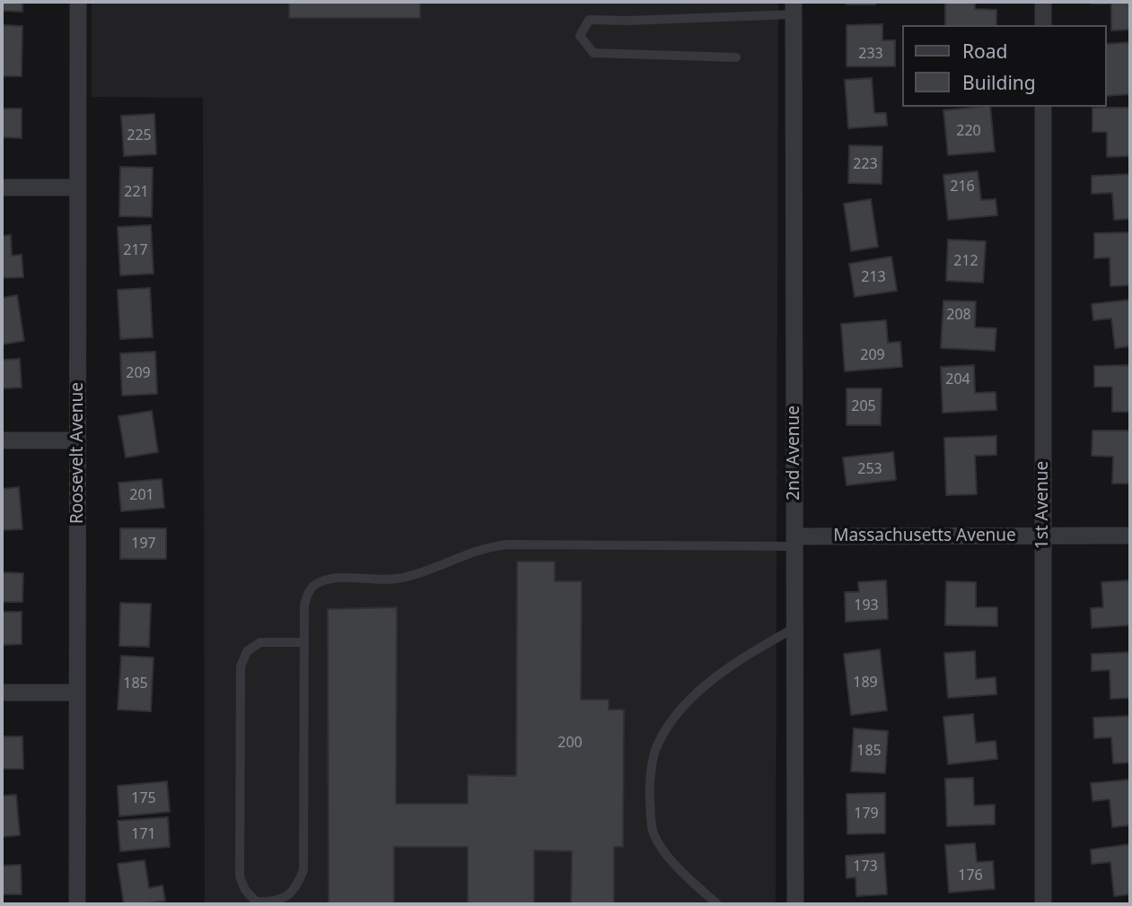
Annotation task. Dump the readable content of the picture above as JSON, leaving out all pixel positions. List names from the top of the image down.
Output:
{
  "streets": {
    "street": [
      "Roosevelt Avenue",
      "2nd Avenue",
      "1st Avenue",
      "Massachusetts Avenue"
    ]
  },
  "crossings": [
    ["2nd Avenue", "Massachusetts Avenue"],
    ["1st Avenue", "Massachusetts Avenue"]
  ],
  "house_numbers": [
    "233",
    "220",
    "225",
    "223",
    "216",
    "221",
    "217",
    "212",
    "213",
    "208",
    "209",
    "209",
    "204",
    "205",
    "253",
    "201",
    "197",
    "193",
    "189",
    "185",
    "200",
    "185",
    "175",
    "179",
    "171",
    "173",
    "176"
  ],
  "legend": ["Road", "Building"]
}
